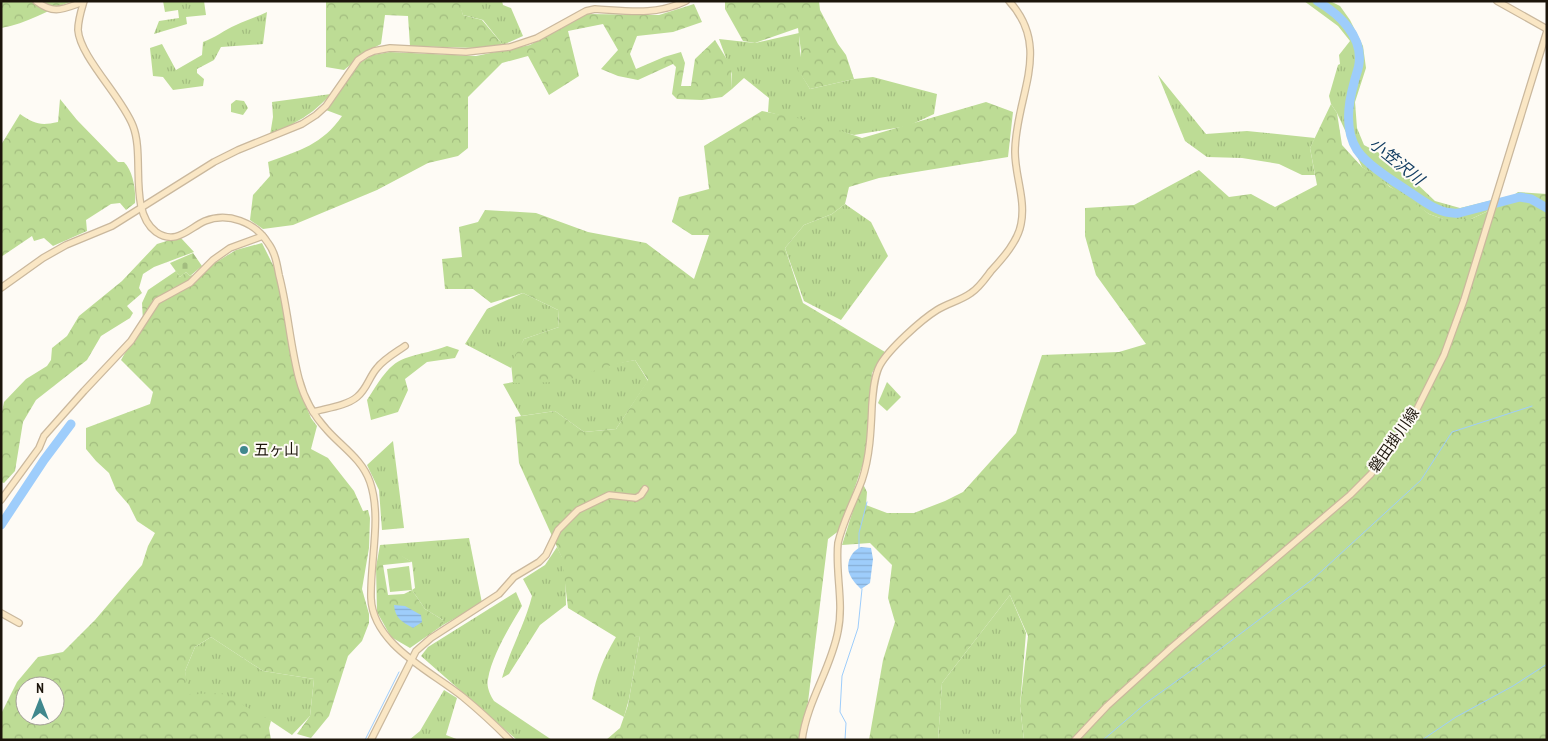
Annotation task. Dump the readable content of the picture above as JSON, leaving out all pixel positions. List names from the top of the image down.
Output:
{
  "streets": {
    "street": ["磐田掛川線"]
  },
  "water": ["小笠沢川"],
  "places": ["五ヶ山"],
  "north": "top"
}
